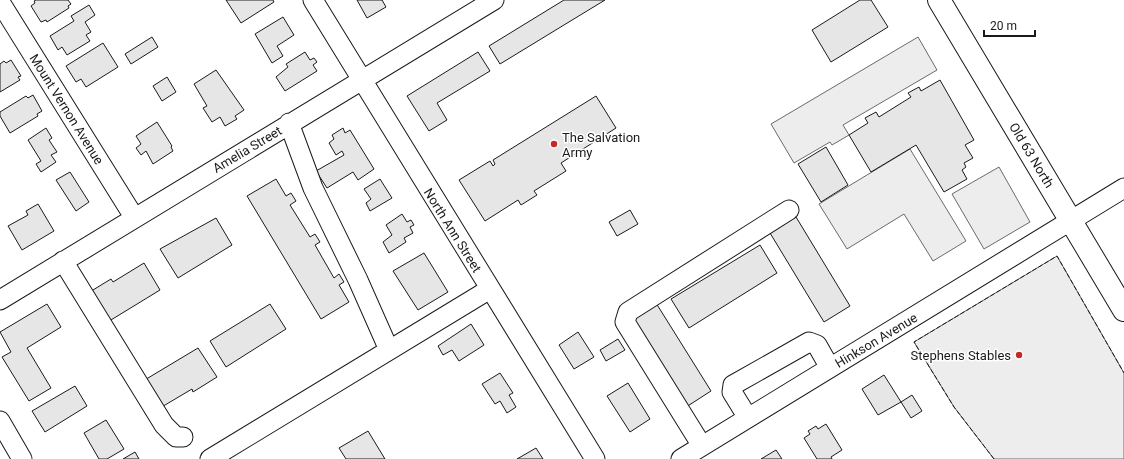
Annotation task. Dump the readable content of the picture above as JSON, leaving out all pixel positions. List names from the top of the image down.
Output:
{
  "streets": {
    "main road": ["Old 63 North"],
    "street": [
      "Mount Vernon Avenue",
      "Amelia Street",
      "North Ann Street",
      "Hinkson Avenue"
    ]
  },
  "crossings": [
    ["Mount Vernon Avenue", "Amelia Street"],
    ["Amelia Street", "North Ann Street"],
    ["Old 63 North", "Hinkson Avenue"]
  ],
  "places": ["The Salvation Army", "Stephens Stables"],
  "scale_bar": "20 m"
}
